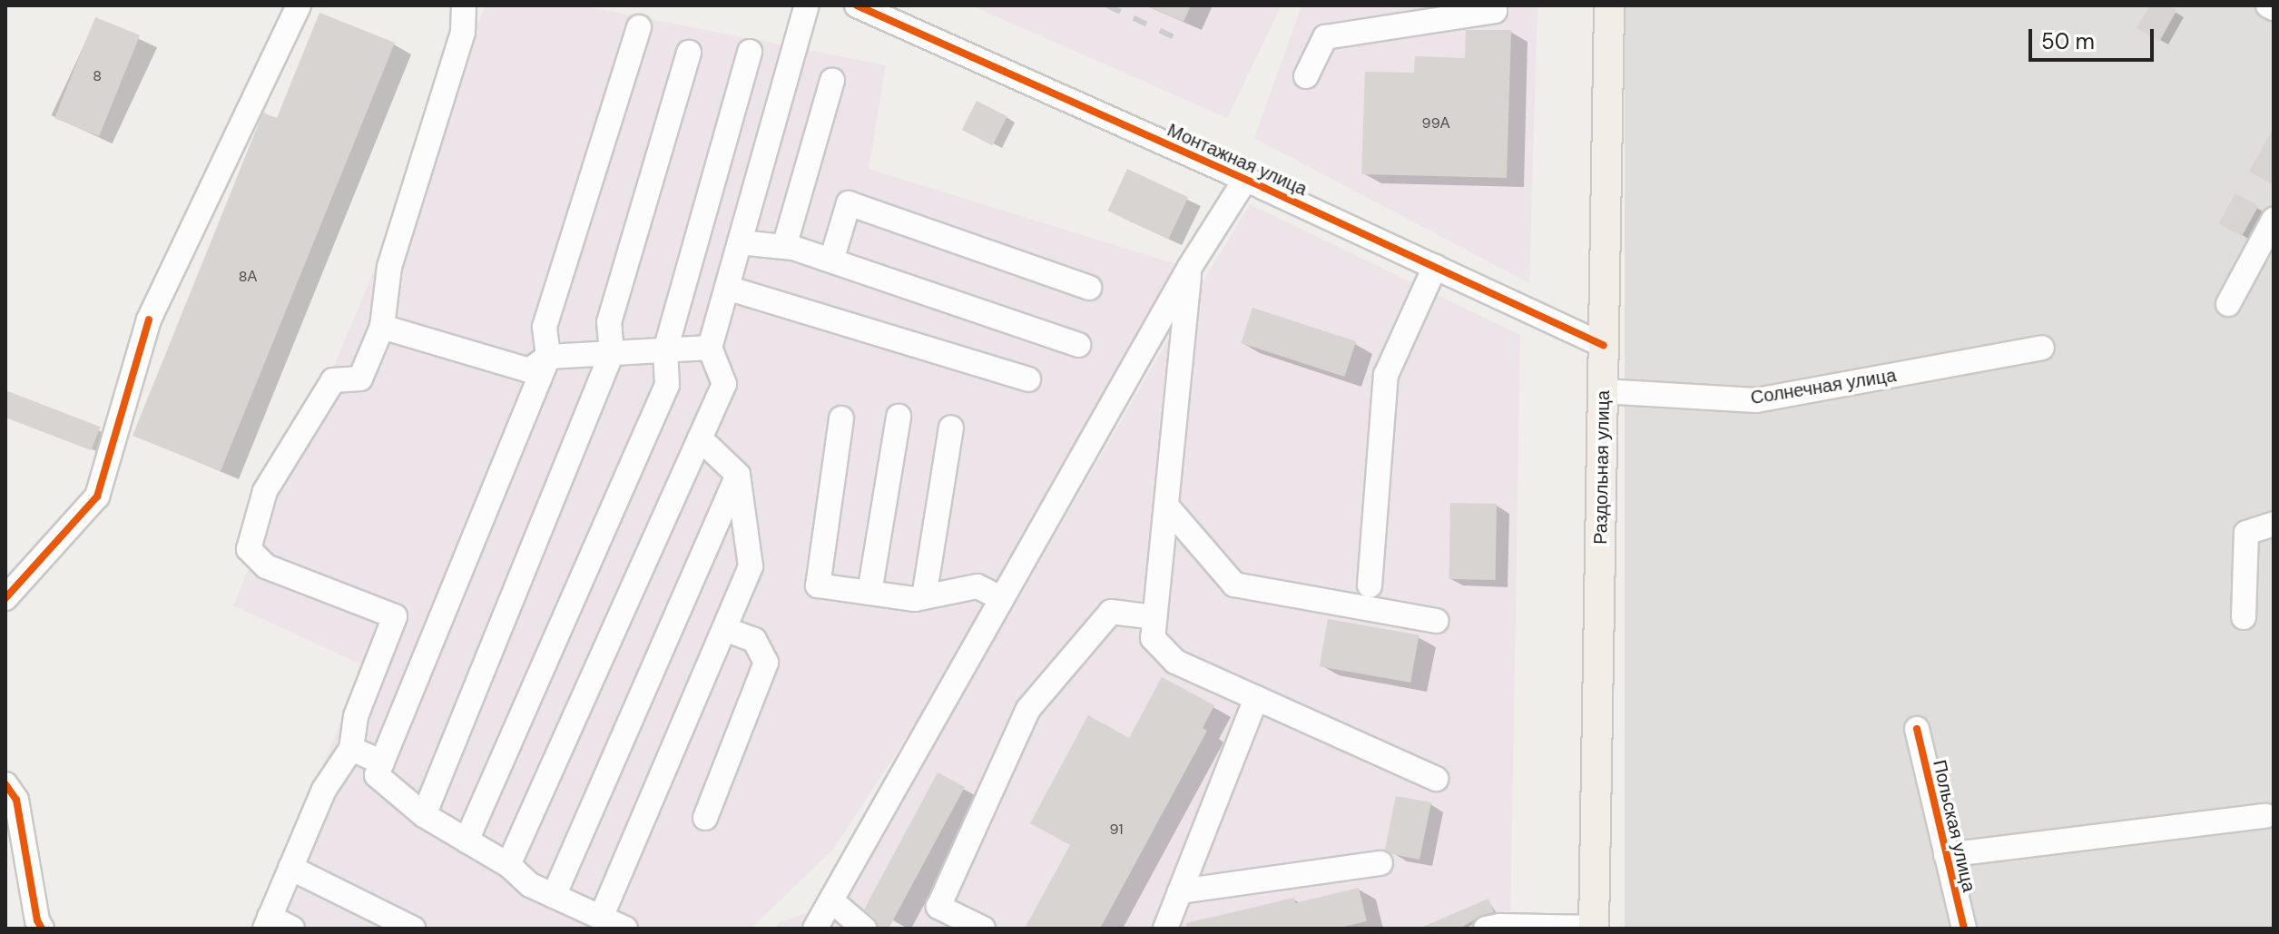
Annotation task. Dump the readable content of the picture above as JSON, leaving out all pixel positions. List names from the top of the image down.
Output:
{
  "streets": {
    "main road": ["Раздольная улица"],
    "street": ["Монтажная улица", "Солнечная улица", "Польская улица"]
  },
  "crossings": [
    ["Монтажная улица", "Раздольная улица"],
    ["Солнечная улица", "Раздольная улица"]
  ],
  "house_numbers": [
    "8",
    "99А",
    "8А",
    "91"
  ],
  "scale_bar": "50 m"
}
